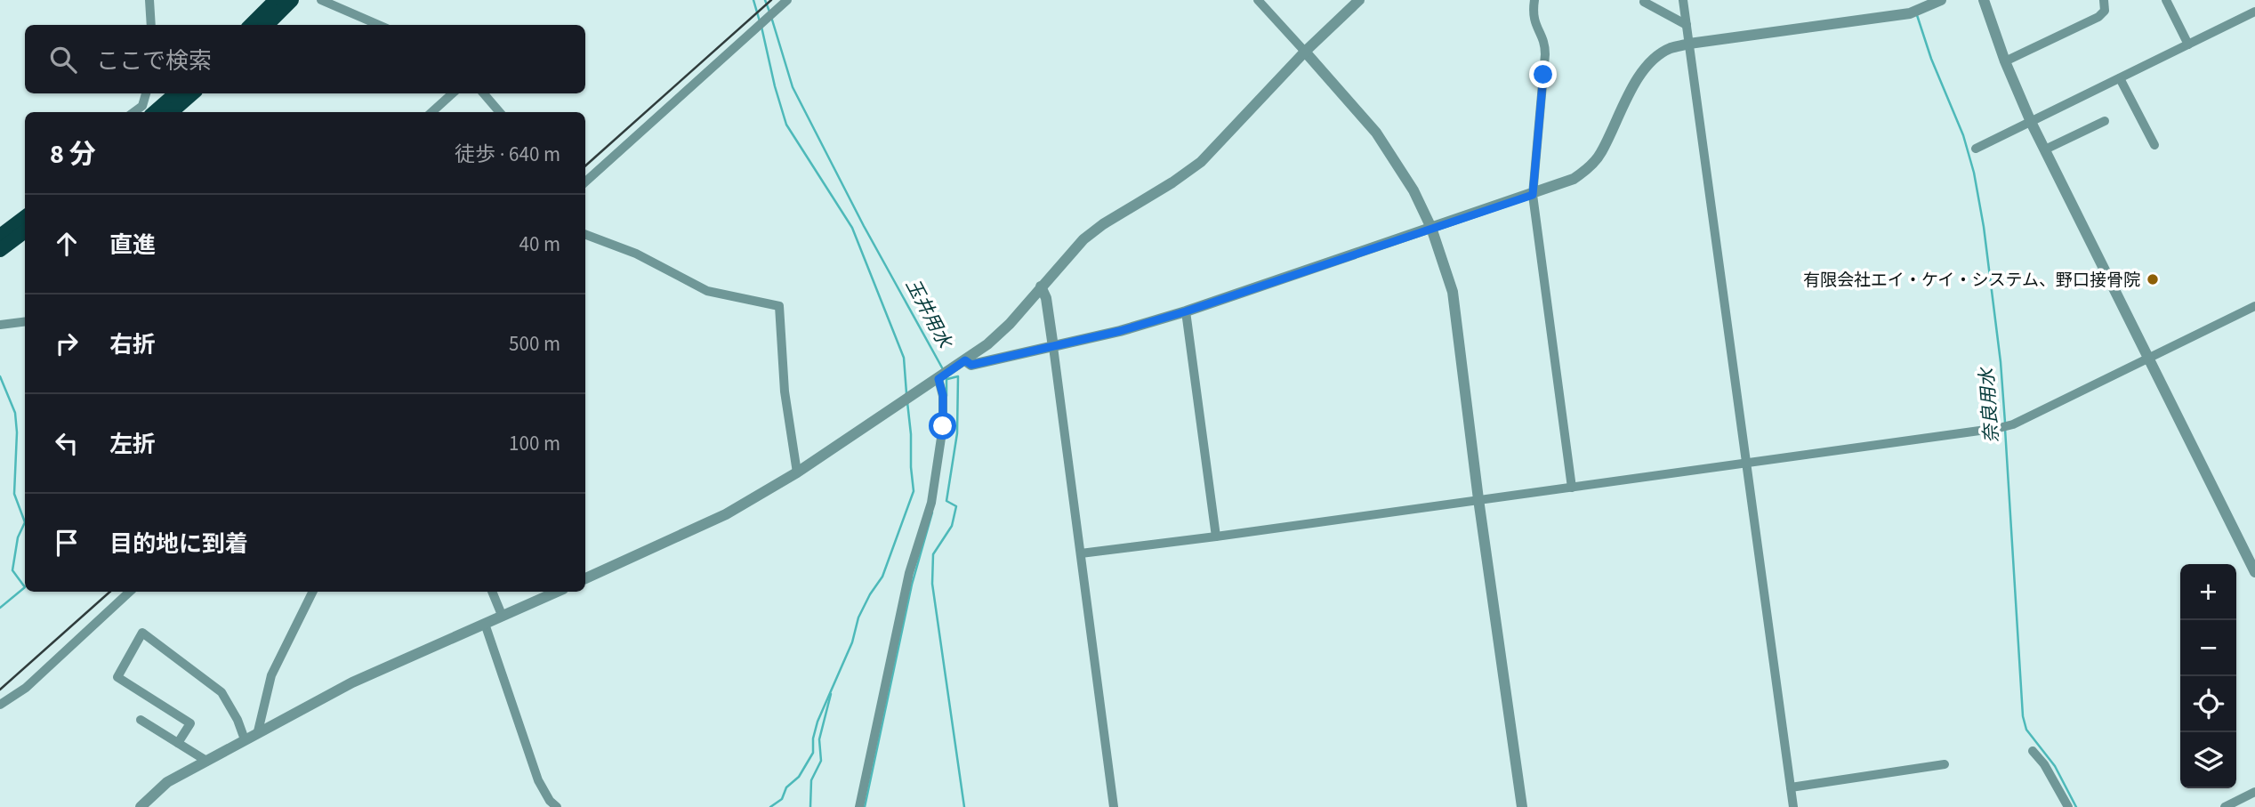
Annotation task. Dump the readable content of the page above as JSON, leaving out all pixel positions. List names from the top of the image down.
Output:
{
  "water": ["玉井用水", "奈良用水"],
  "places": ["有限会社エイ・ケイ・システム、野口接骨院"],
  "page": {
    "search": "ここで検索",
    "heading": ["8 分", "徒歩 · 640 m"],
    "list": [
      ["直進", "40 m"],
      ["右折", "500 m"],
      ["左折", "100 m"],
      "目的地に到着"
    ],
    "map_buttons": ["+", "−"]
  }
}
